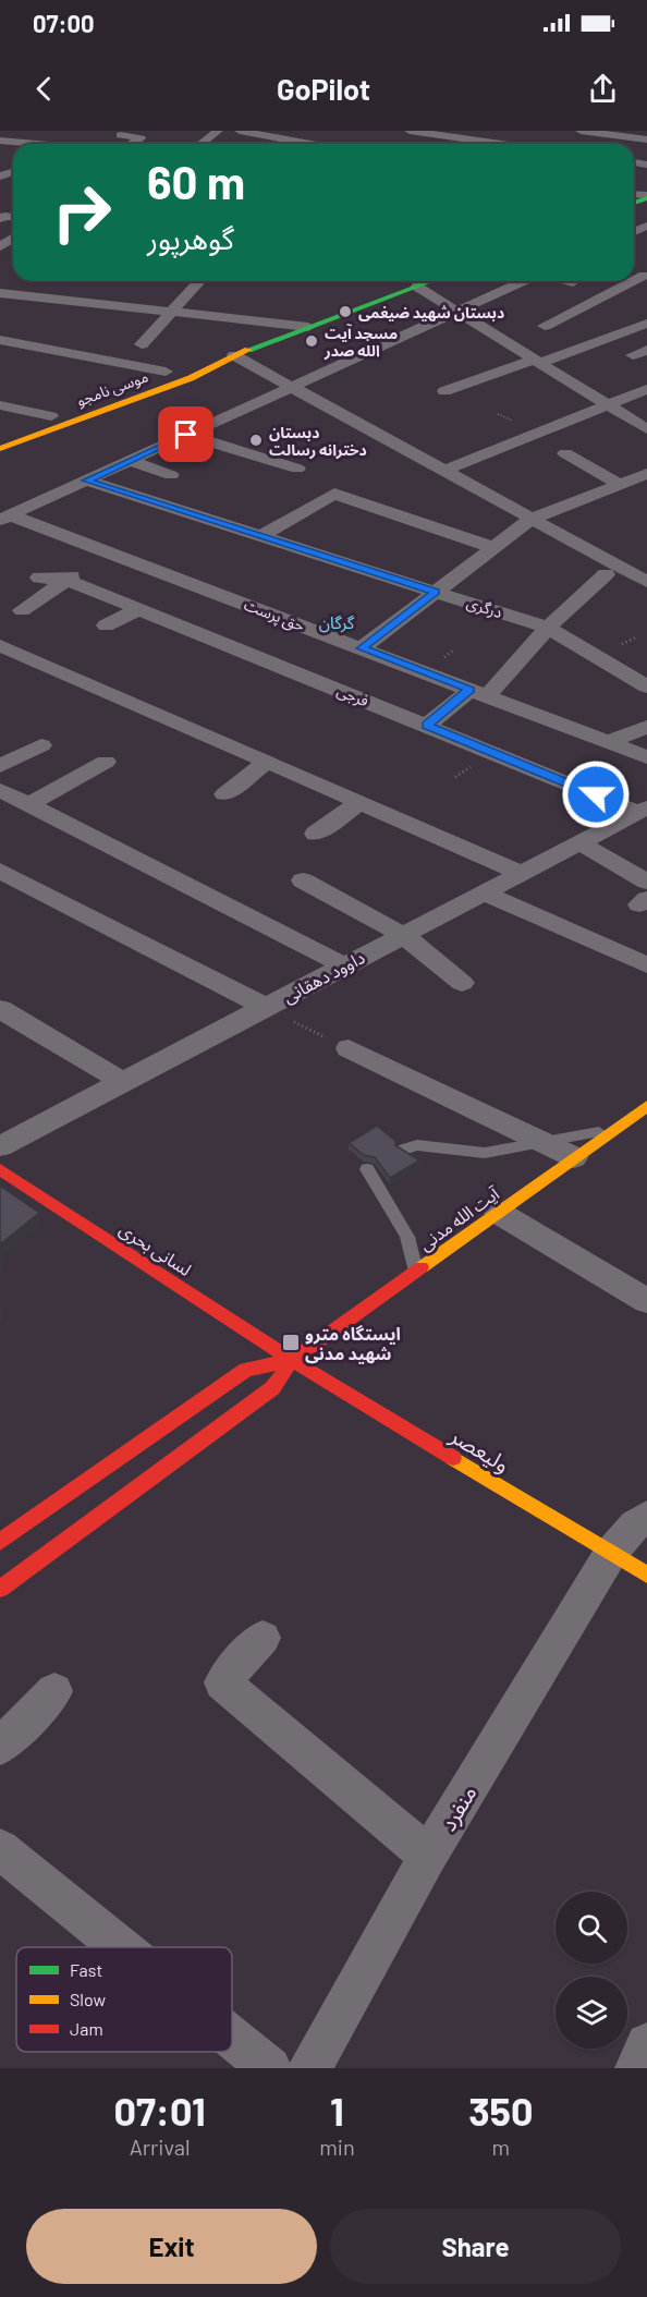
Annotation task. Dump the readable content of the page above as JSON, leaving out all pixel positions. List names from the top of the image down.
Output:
{
  "streets": {
    "main road": [
      "موسی نامجو",
      "آیت الله مدنی",
      "لسانی بحری",
      "ولیعصر"
    ],
    "street": [
      "درگری",
      "حق پرست",
      "فرجی",
      "داوود دهقانی",
      "منفرد"
    ]
  },
  "crossings": [
    ["فرجی", "داوود دهقانی"],
    ["آیت الله مدنی", "لسانی بحری"],
    ["آیت الله مدنی", "ولیعصر"],
    ["لسانی بحری", "ولیعصر"],
    ["ولیعصر", "منفرد"]
  ],
  "districts": ["گرگان"],
  "places": {
    "other": ["دبستان شهید ضیغمی", "مسجد آیت الله صدر", "دبستان دخترانه رسالت"],
    "transit": ["ایستگاه مترو شهید مدنی"]
  },
  "legend": ["Fast", "Slow", "Jam"],
  "page": {
    "status": "07:00",
    "header": "GoPilot",
    "turn": ["60 m", "گوهرپور"],
    "eta": [
      "07:01",
      "Arrival",
      "1",
      "min",
      "350",
      "m"
    ],
    "buttons": ["Exit", "Share"]
  }
}
